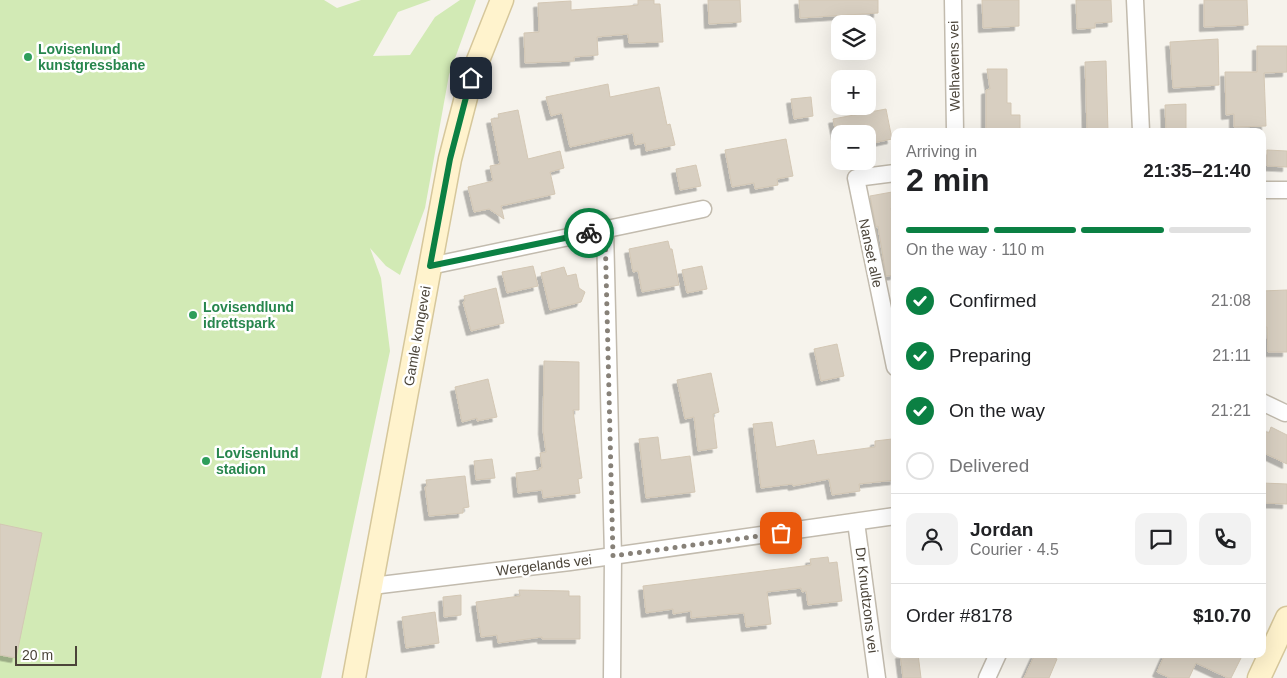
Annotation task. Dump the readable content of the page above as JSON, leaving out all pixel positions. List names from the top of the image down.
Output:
{
  "streets": {
    "street": [
      "Welhavens vei",
      "Nanset alle",
      "Gamle kongevei",
      "Wergelands vei",
      "Dr Knudtzons vei"
    ]
  },
  "crossings": [
    ["Gamle kongevei", "Wergelands vei"],
    ["Wergelands vei", "Dr Knudtzons vei"]
  ],
  "places": ["Lovisenlund kunstgressbane", "Lovisendlund idrettspark", "Lovisenlund stadion"],
  "scale_bar": "20 m",
  "page": {
    "map_buttons": ["+", "−"],
    "heading": ["2 min", "Arriving in", "21:35–21:40"],
    "panel": [
      "Jordan",
      "Courier · 4.5",
      "Order #8178",
      "$10.70"
    ],
    "bar": "On the way · 110 m",
    "list": [
      ["Confirmed", "21:08"],
      ["Preparing", "21:11"],
      ["On the way", "21:21"],
      "Delivered"
    ],
    "scale": "20 m"
  }
}
